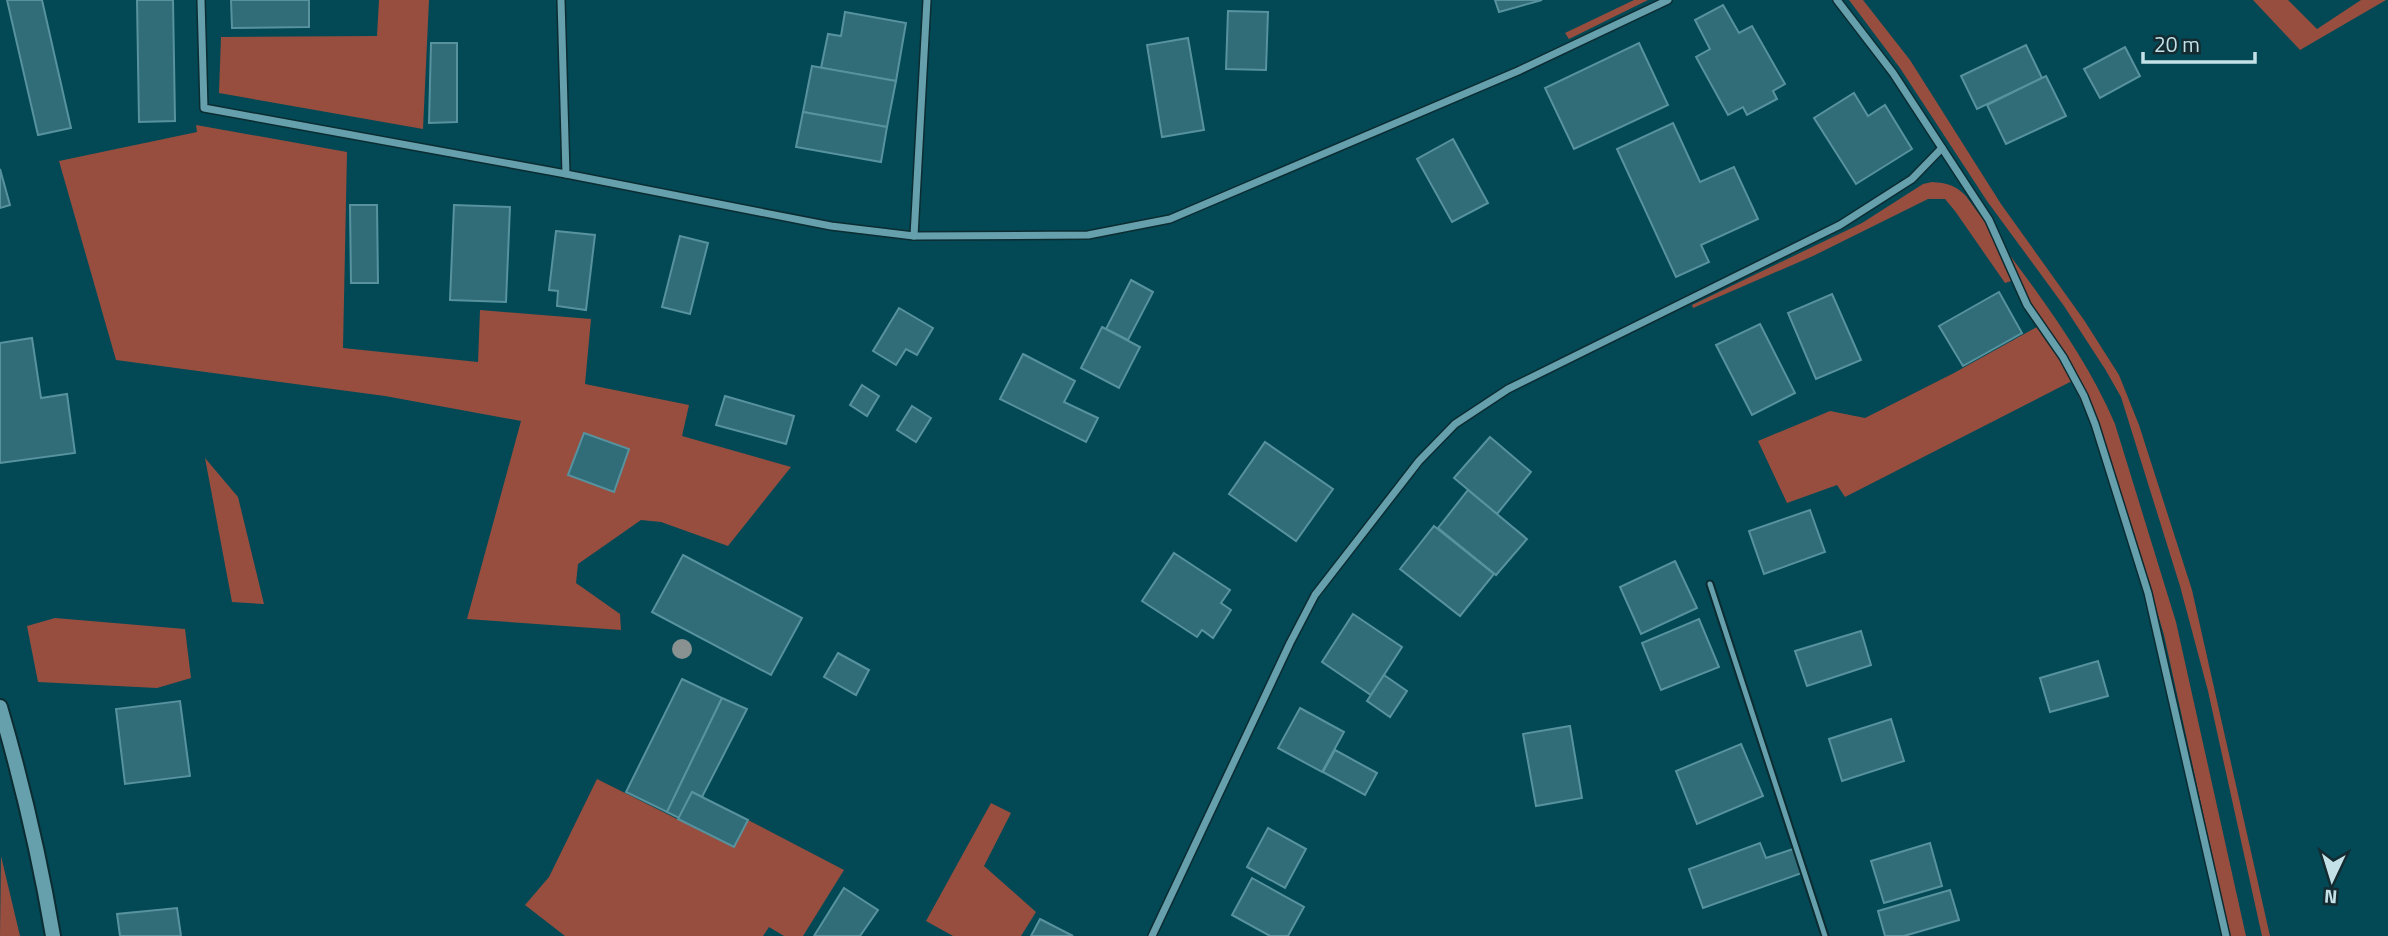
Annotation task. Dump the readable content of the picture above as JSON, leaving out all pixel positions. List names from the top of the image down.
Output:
{
  "scale_bar": "20 m",
  "north": "bottom"
}
